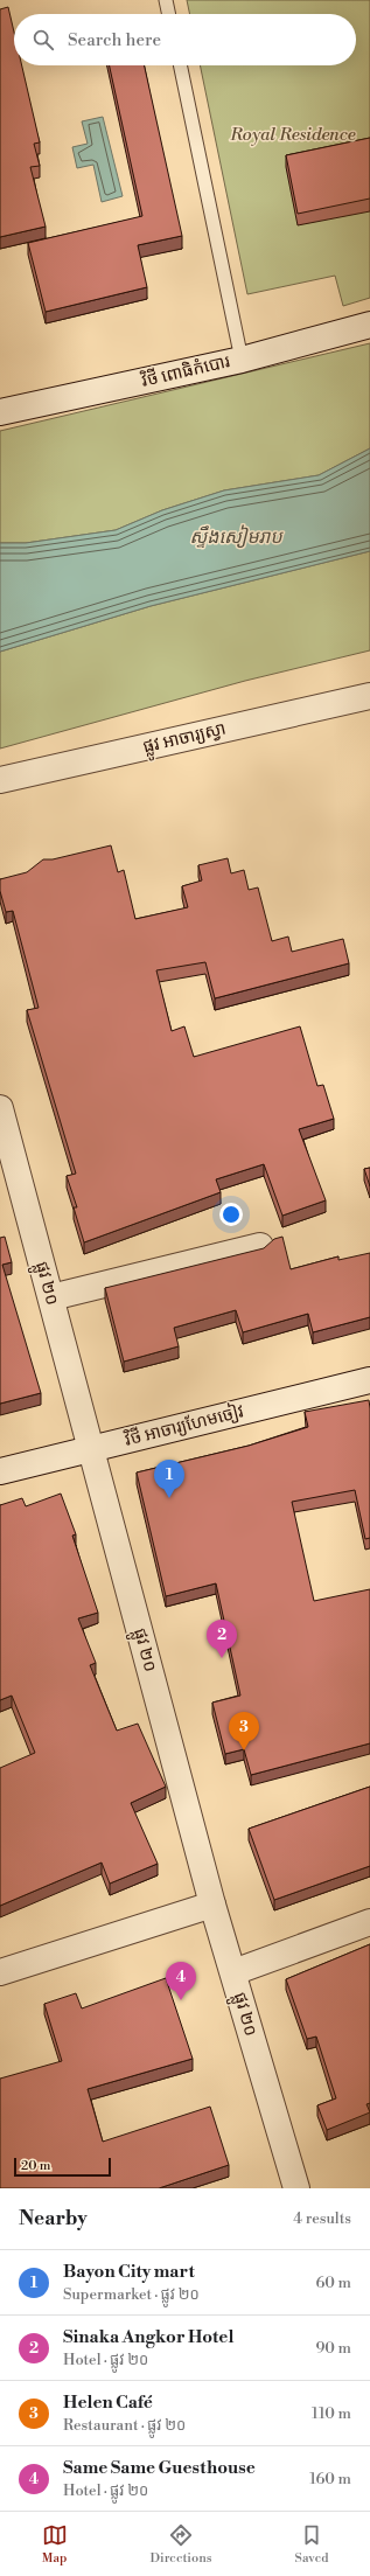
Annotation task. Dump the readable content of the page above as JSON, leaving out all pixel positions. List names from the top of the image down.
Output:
{
  "streets": {
    "street": [
      "វិថី ពោធិកំបោរ",
      "ផ្លូវ អាចារ្យស្វា",
      "ផ្លូវ ២០",
      "វិថី អាចារ្យហែមចៀវ"
    ]
  },
  "crossings": [
    ["ផ្លូវ ២០", "វិថី អាចារ្យហែមចៀវ"]
  ],
  "water": ["ស្ទឹងសៀមរាប"],
  "parks": ["Royal Residence"],
  "scale_bar": "20 m",
  "page": {
    "search": "Search here",
    "pins": [
      "1",
      "2",
      "3",
      "4"
    ],
    "scale": "20 m",
    "heading": ["Nearby", "4 results"],
    "list": [
      {
        "mark": "1",
        "name": "Bayon City mart",
        "note": "Supermarket · ផ្លូវ ២០",
        "value": "60 m"
      },
      {
        "mark": "2",
        "name": "Sinaka Angkor Hotel",
        "note": "Hotel · ផ្លូវ ២០",
        "value": "90 m"
      },
      {
        "mark": "3",
        "name": "Helen Café",
        "note": "Restaurant · ផ្លូវ ២០",
        "value": "110 m"
      },
      {
        "mark": "4",
        "name": "Same Same Guesthouse",
        "note": "Hotel · ផ្លូវ ២០",
        "value": "160 m"
      }
    ],
    "nav": ["Map", "Directions", "Saved"]
  }
}
